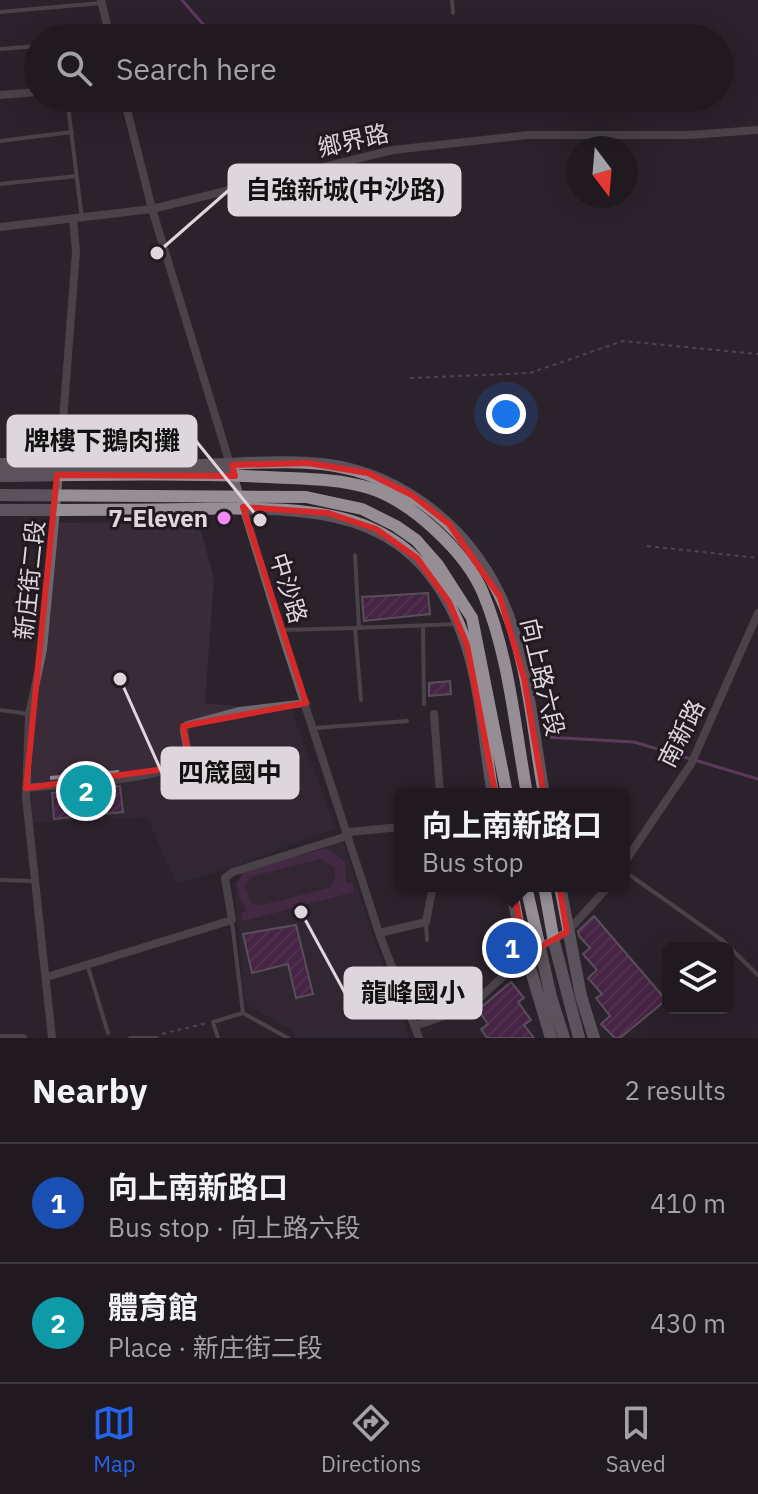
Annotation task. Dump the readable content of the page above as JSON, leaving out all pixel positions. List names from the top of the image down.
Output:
{
  "streets": {
    "main road": ["向上路六段"],
    "street": [
      "鄉界路",
      "新庄街二段",
      "中沙路",
      "南新路"
    ]
  },
  "crossings": [
    ["鄉界路", "新庄街二段"],
    ["鄉界路", "中沙路"],
    ["新庄街二段", "向上路六段"],
    ["中沙路", "向上路六段"]
  ],
  "places": [
    "自強新城(中沙路)",
    "7-Eleven",
    "牌樓下鵝肉攤",
    "四箴國中",
    "龍峰國小"
  ],
  "north": "bottom",
  "page": {
    "search": "Search here",
    "pins": ["2", "1"],
    "popup": ["向上南新路口", "Bus stop"],
    "heading": ["Nearby", "2 results"],
    "list": [
      {
        "mark": "1",
        "name": "向上南新路口",
        "note": "Bus stop · 向上路六段",
        "value": "410 m"
      },
      {
        "mark": "2",
        "name": "體育館",
        "note": "Place · 新庄街二段",
        "value": "430 m"
      }
    ],
    "nav": ["Map", "Directions", "Saved"]
  }
}
